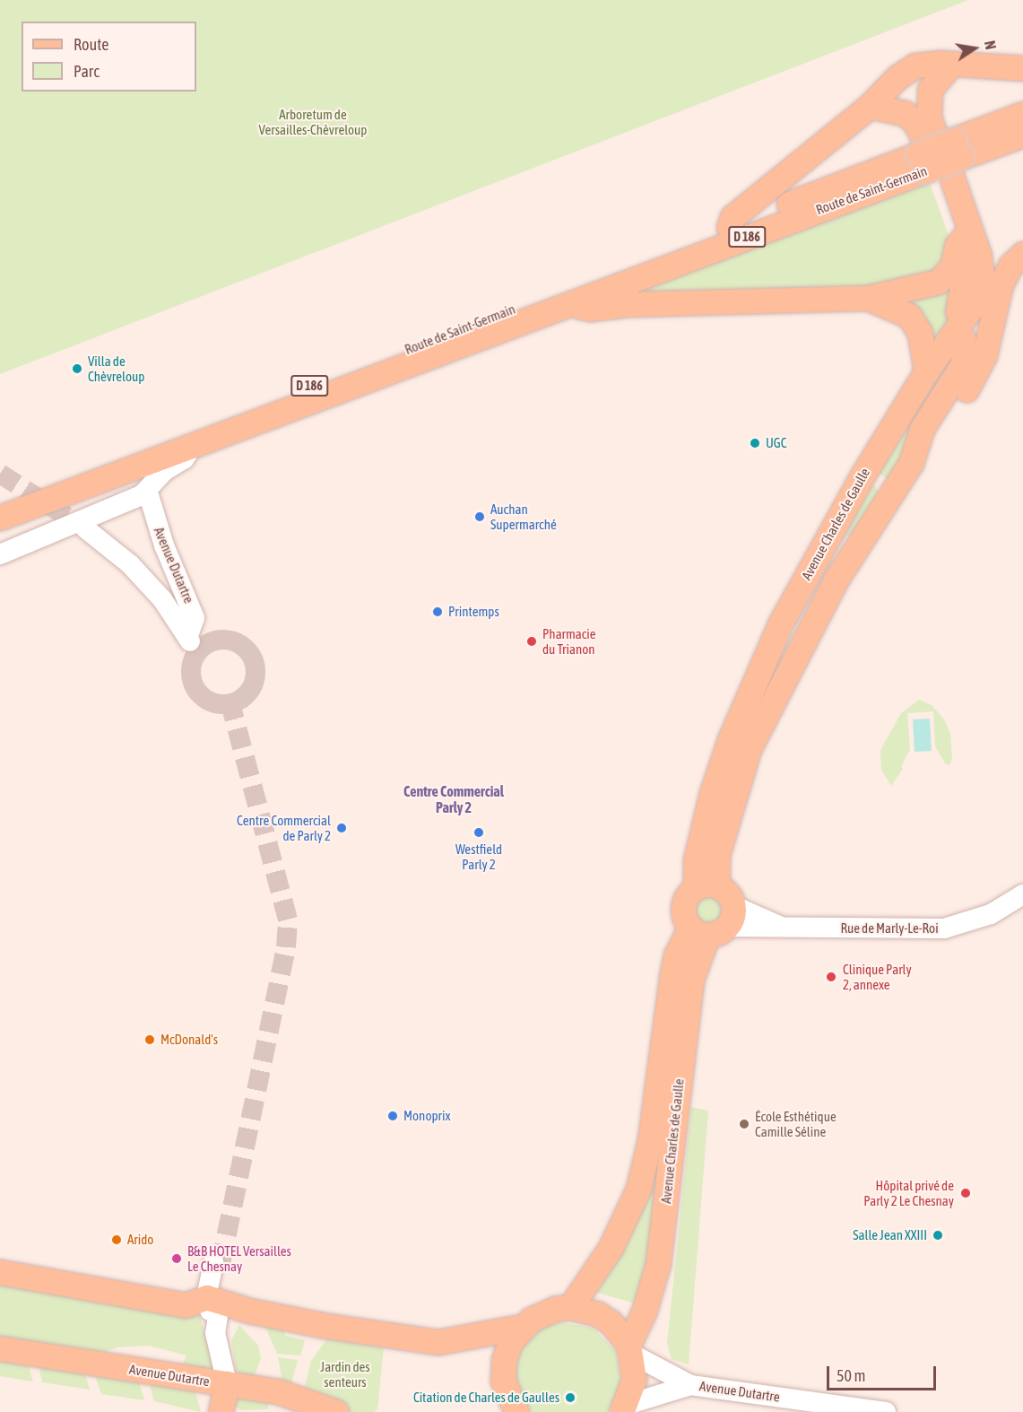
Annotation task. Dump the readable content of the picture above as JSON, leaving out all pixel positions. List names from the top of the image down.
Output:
{
  "streets": {
    "main road": [
      "Route de Saint-Germain",
      "D 186",
      "Avenue Charles de Gaulle",
      "Avenue Dutartre"
    ],
    "street": ["Rue de Marly-Le-Roi"]
  },
  "crossings": [
    ["Route de Saint-Germain", "Avenue Charles de Gaulle"],
    ["Avenue Charles de Gaulle", "Avenue Dutartre"],
    ["Avenue Charles de Gaulle", "Rue de Marly-Le-Roi"]
  ],
  "districts": ["Centre Commercial Parly 2"],
  "parks": ["Arboretum de Versailles-Chèvreloup", "Jardin des senteurs"],
  "places": [
    "Villa de Chèvreloup",
    "UGC",
    "Auchan Supermarché",
    "Printemps",
    "Pharmacie du Trianon",
    "Centre Commercial de Parly 2",
    "Westfield Parly 2",
    "Clinique Parly 2, annexe",
    "McDonald's",
    "Monoprix",
    "École Esthétique Camille Séline",
    "Hôpital privé de Parly 2 Le Chesnay",
    "Salle Jean XXIII",
    "Arido",
    "B&B HOTEL Versailles Le Chesnay",
    "Citation de Charles de Gaulles"
  ],
  "legend": ["Route", "Parc"],
  "scale_bar": "50 m",
  "north": "right"
}
